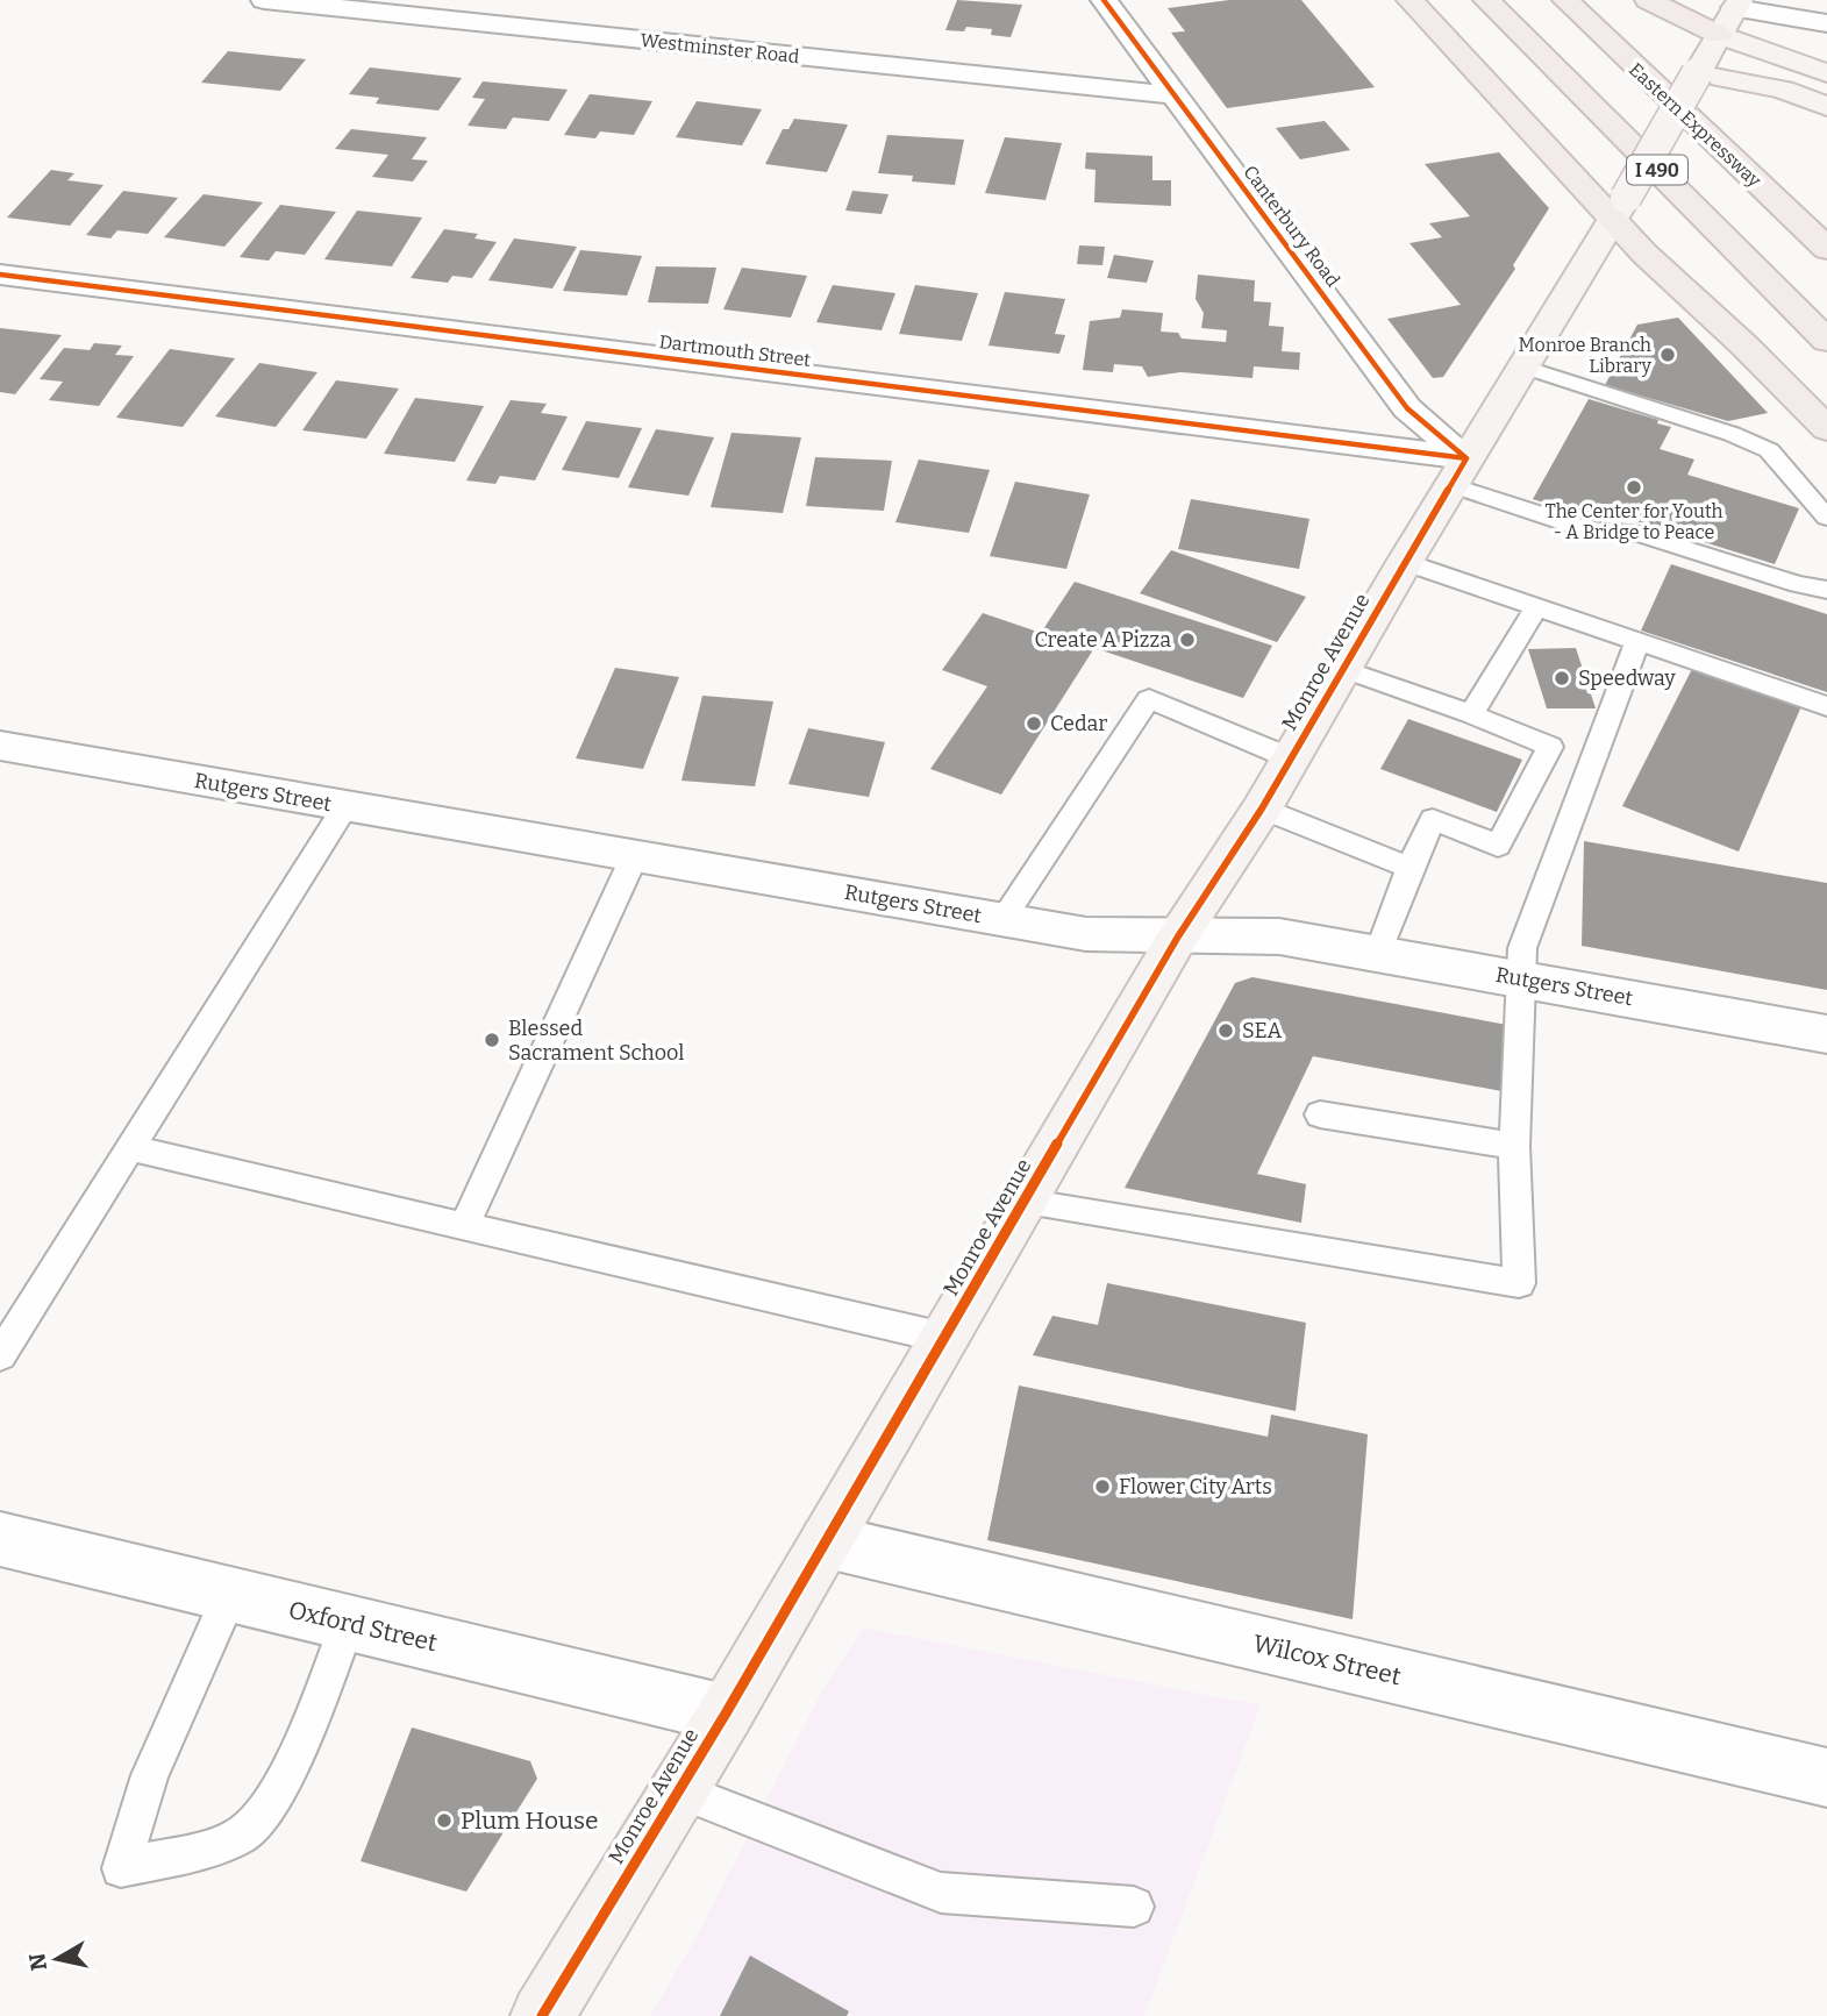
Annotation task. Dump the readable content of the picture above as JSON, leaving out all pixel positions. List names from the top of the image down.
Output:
{
  "streets": {
    "highway": ["Eastern Expressway", "I 490"],
    "main road": ["Monroe Avenue"],
    "street": [
      "Westminster Road",
      "Canterbury Road",
      "Dartmouth Street",
      "Rutgers Street",
      "Oxford Street",
      "Wilcox Street"
    ]
  },
  "crossings": [
    ["Westminster Road", "Canterbury Road"],
    ["Canterbury Road", "Dartmouth Street"],
    ["Canterbury Road", "Monroe Avenue"],
    ["Dartmouth Street", "Monroe Avenue"],
    ["Monroe Avenue", "Rutgers Street"],
    ["Monroe Avenue", "Oxford Street"],
    ["Monroe Avenue", "Wilcox Street"]
  ],
  "places": [
    "Monroe Branch Library",
    "The Center for Youth - A Bridge to Peace",
    "Create A Pizza",
    "Speedway",
    "Cedar",
    "SEA",
    "Blessed Sacrament School",
    "Flower City Arts",
    "Plum House"
  ],
  "north": "left"
}
